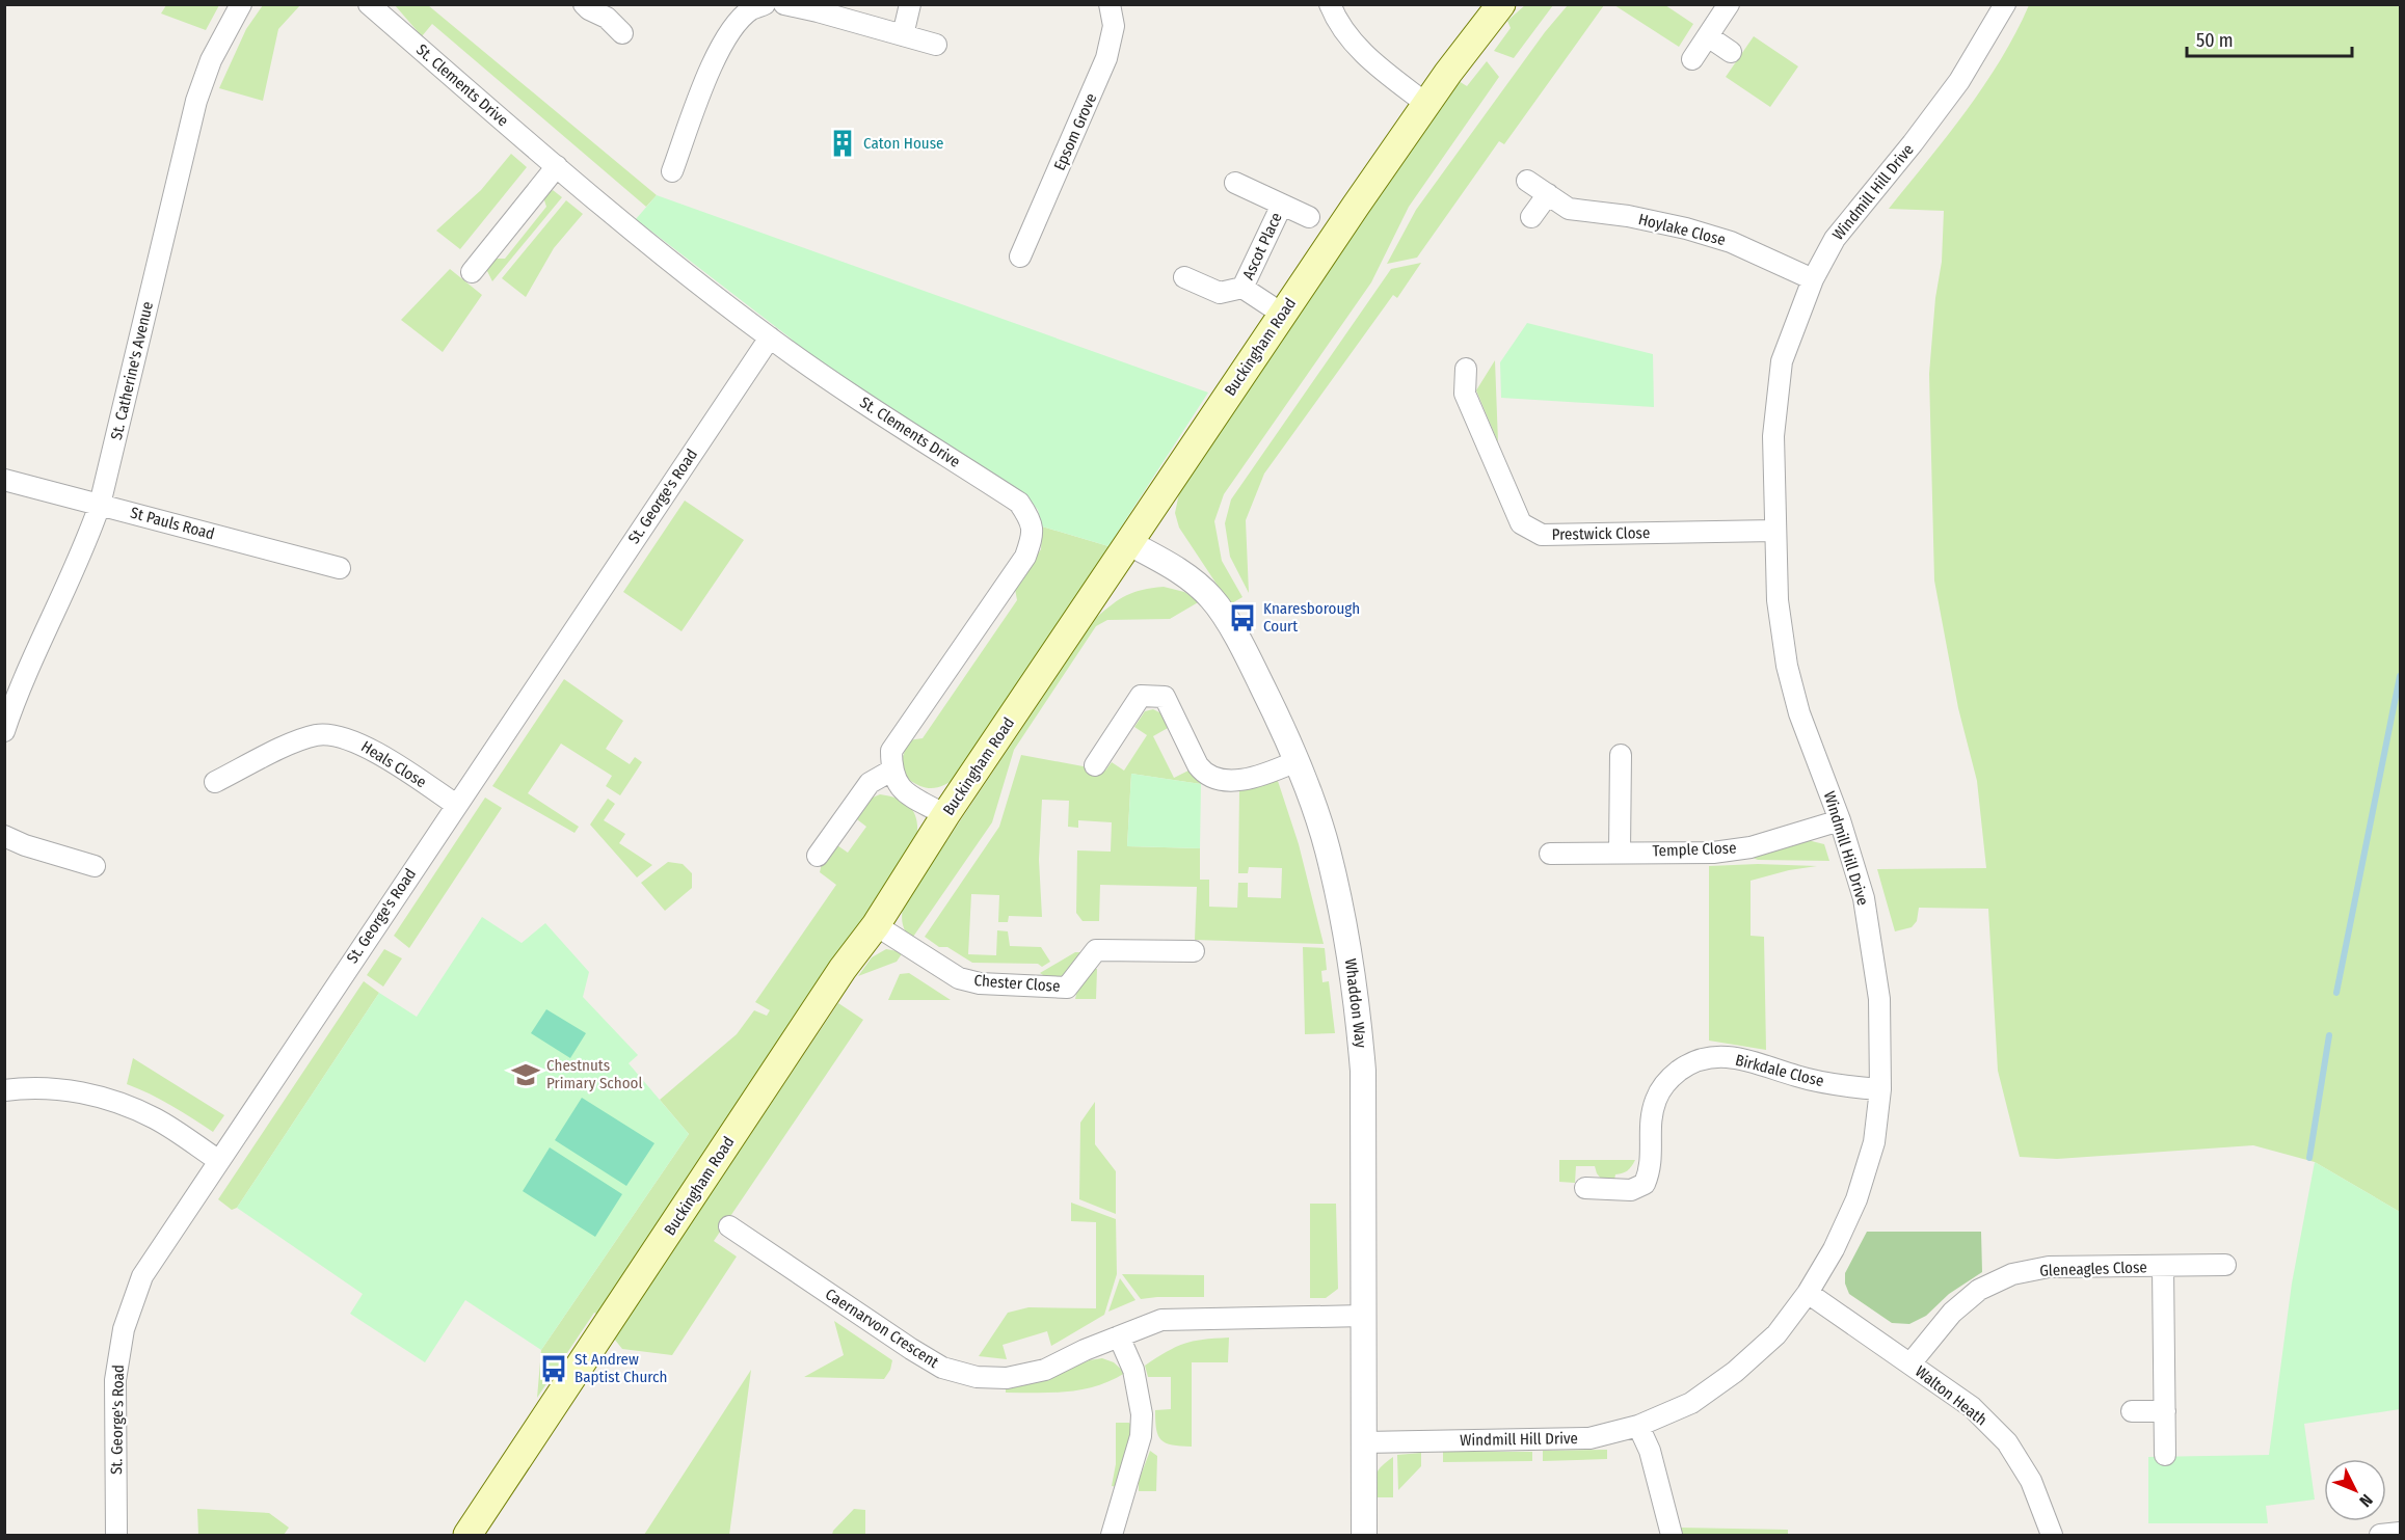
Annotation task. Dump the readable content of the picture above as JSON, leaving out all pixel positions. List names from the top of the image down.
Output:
{
  "streets": {
    "main road": ["Buckingham Road"],
    "street": [
      "St. Clements Drive",
      "Epsom Grove",
      "Windmill Hill Drive",
      "Hoylake Close",
      "Ascot Place",
      "St. Catherine's Avenue",
      "St. George's Road",
      "St Pauls Road",
      "Prestwick Close",
      "Heals Close",
      "Temple Close",
      "Chester Close",
      "Whaddon Way",
      "Birkdale Close",
      "Gleneagles Close",
      "Caernarvon Crescent",
      "Walton Heath"
    ]
  },
  "crossings": [
    ["St. Clements Drive", "St. George's Road"],
    ["Windmill Hill Drive", "Hoylake Close"],
    ["Windmill Hill Drive", "Prestwick Close"],
    ["Windmill Hill Drive", "Temple Close"],
    ["Windmill Hill Drive", "Whaddon Way"],
    ["Windmill Hill Drive", "Birkdale Close"],
    ["Windmill Hill Drive", "Walton Heath"],
    ["Ascot Place", "Buckingham Road"],
    ["Buckingham Road", "Chester Close"],
    ["Buckingham Road", "Whaddon Way"],
    ["St. Catherine's Avenue", "St Pauls Road"],
    ["St. George's Road", "Heals Close"],
    ["Whaddon Way", "Caernarvon Crescent"],
    ["Gleneagles Close", "Walton Heath"]
  ],
  "places": {
    "building": ["Caton House"],
    "bus stop": ["Knaresborough Court", "St Andrew Baptist Church"],
    "school or university": ["Chestnuts Primary School"]
  },
  "scale_bar": "50 m",
  "north": "bottom right"
}
